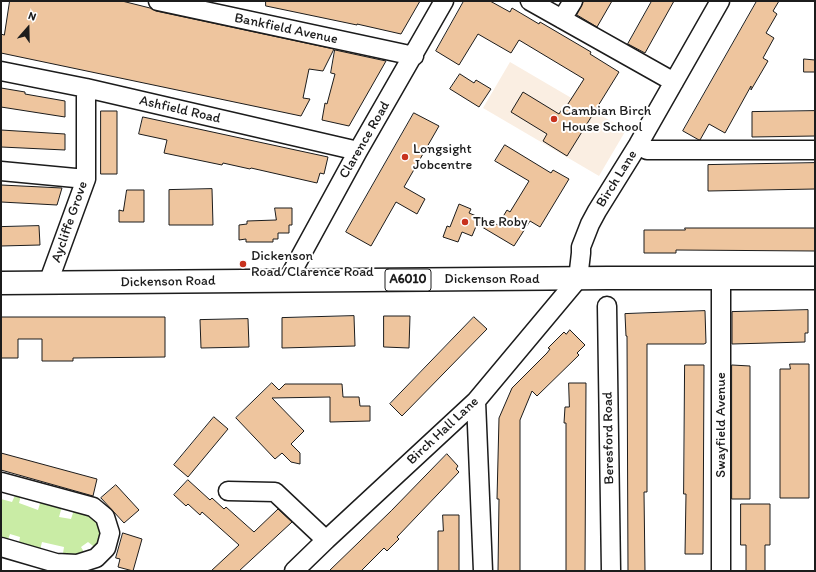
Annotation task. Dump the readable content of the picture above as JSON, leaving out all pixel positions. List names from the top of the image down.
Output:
{
  "streets": {
    "highway": ["Dickenson Road", "A6010"],
    "street": [
      "Bankfield Avenue",
      "Ashfield Road",
      "Clarence Road",
      "Birch Lane",
      "Aycliffe Grove",
      "Swayfield Avenue",
      "Birch Hall Lane",
      "Beresford Road"
    ]
  },
  "crossings": [
    ["Bankfield Avenue", "Clarence Road"],
    ["Ashfield Road", "Clarence Road"],
    ["Ashfield Road", "Aycliffe Grove"],
    ["Clarence Road", "Dickenson Road"],
    ["Birch Lane", "Dickenson Road"],
    ["Birch Lane", "Birch Hall Lane"],
    ["Aycliffe Grove", "Dickenson Road"],
    ["Dickenson Road", "Swayfield Avenue"],
    ["Dickenson Road", "Birch Hall Lane"]
  ],
  "places": [
    "Cambian Birch House School",
    "Longsight Jobcentre",
    "The Roby",
    "Dickenson Road/Clarence Road"
  ],
  "north": "top"
}
